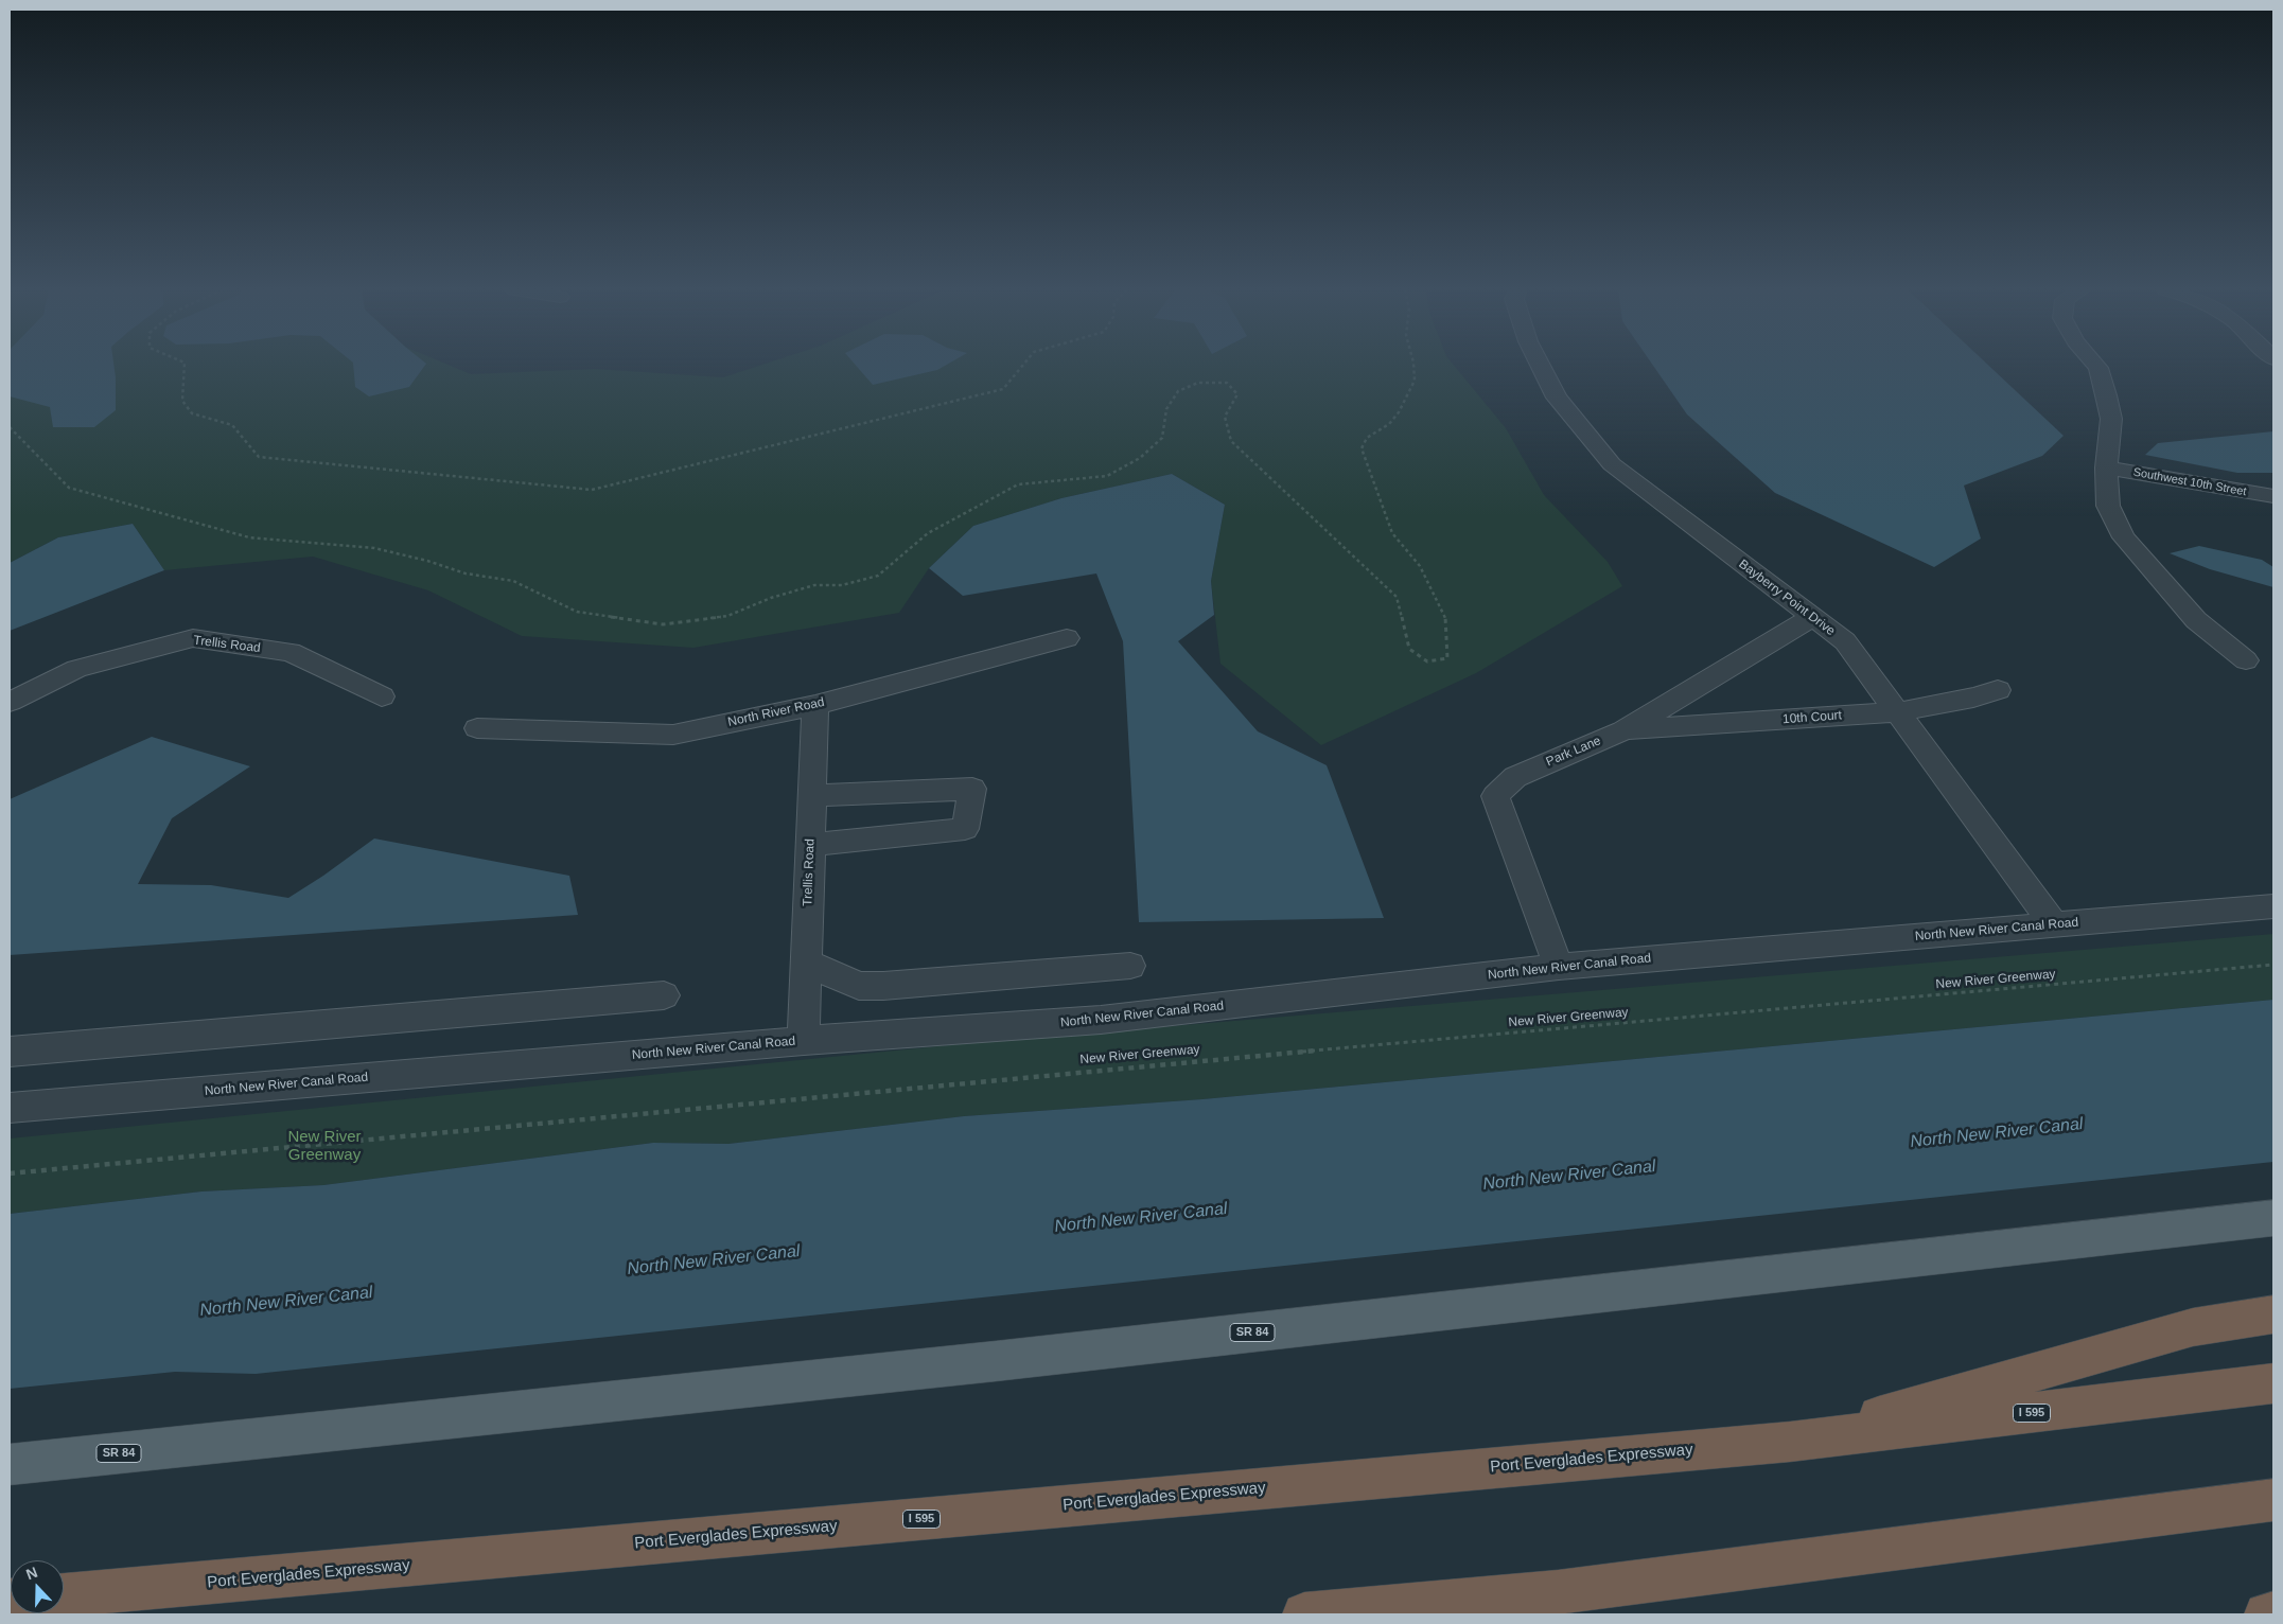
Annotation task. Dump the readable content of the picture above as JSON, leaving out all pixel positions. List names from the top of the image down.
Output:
{
  "streets": {
    "highway": ["I 595", "Port Everglades Expressway"],
    "main road": ["SR 84"],
    "street": [
      "Southwest 10th Street",
      "Bayberry Point Drive",
      "Trellis Road",
      "North River Road",
      "10th Court",
      "Park Lane",
      "North New River Canal Road"
    ],
    "path": ["New River Greenway"]
  },
  "crossings": [
    ["Bayberry Point Drive", "10th Court"],
    ["Bayberry Point Drive", "Park Lane"],
    ["Bayberry Point Drive", "North New River Canal Road"],
    ["Trellis Road", "North River Road"],
    ["Trellis Road", "North New River Canal Road"],
    ["10th Court", "Park Lane"],
    ["Park Lane", "North New River Canal Road"]
  ],
  "water": ["North New River Canal"],
  "parks": ["New River Greenway"],
  "north": "top"
}
